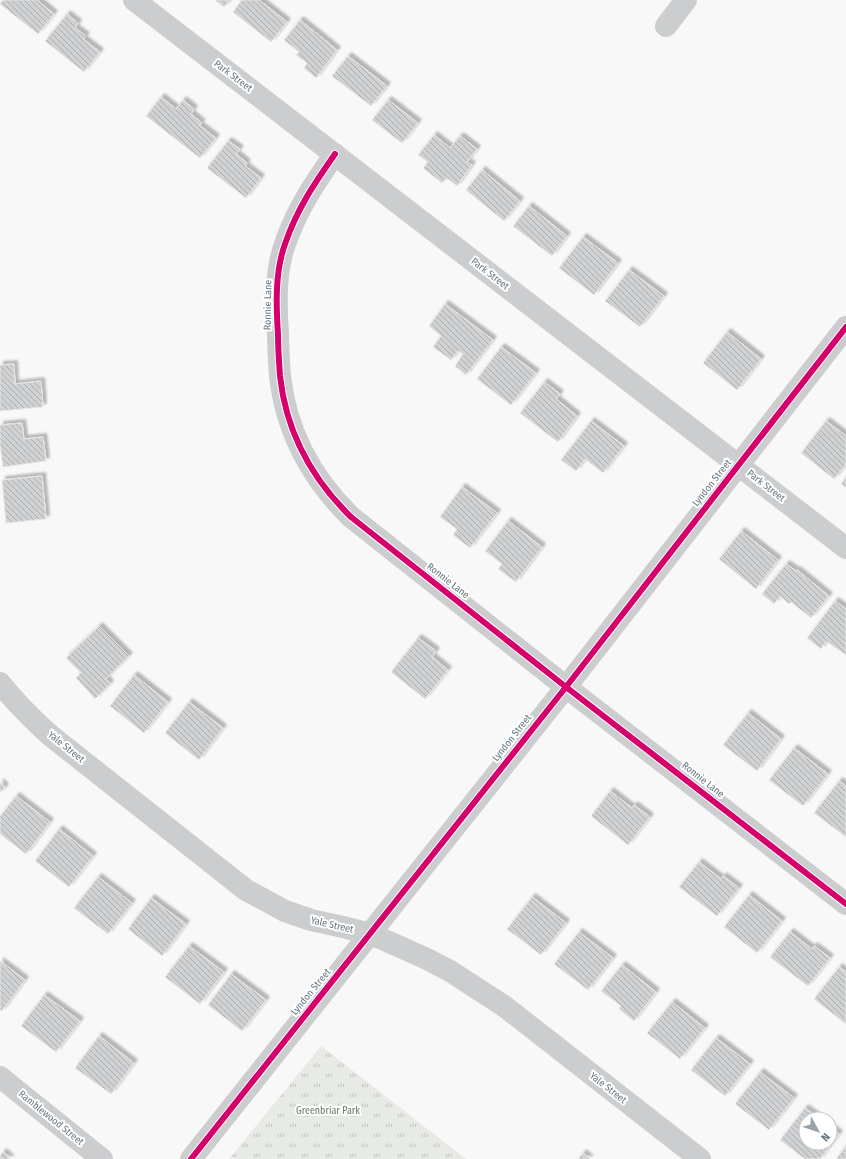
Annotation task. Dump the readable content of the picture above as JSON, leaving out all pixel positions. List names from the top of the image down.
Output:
{
  "streets": {
    "street": [
      "Park Street",
      "Ronnie Lane",
      "Lyndon Street",
      "Yale Street",
      "Ramblewood Street"
    ]
  },
  "crossings": [
    ["Park Street", "Ronnie Lane"],
    ["Park Street", "Lyndon Street"],
    ["Ronnie Lane", "Lyndon Street"],
    ["Lyndon Street", "Yale Street"]
  ],
  "parks": ["Greenbriar Park"],
  "north": "bottom right"
}
